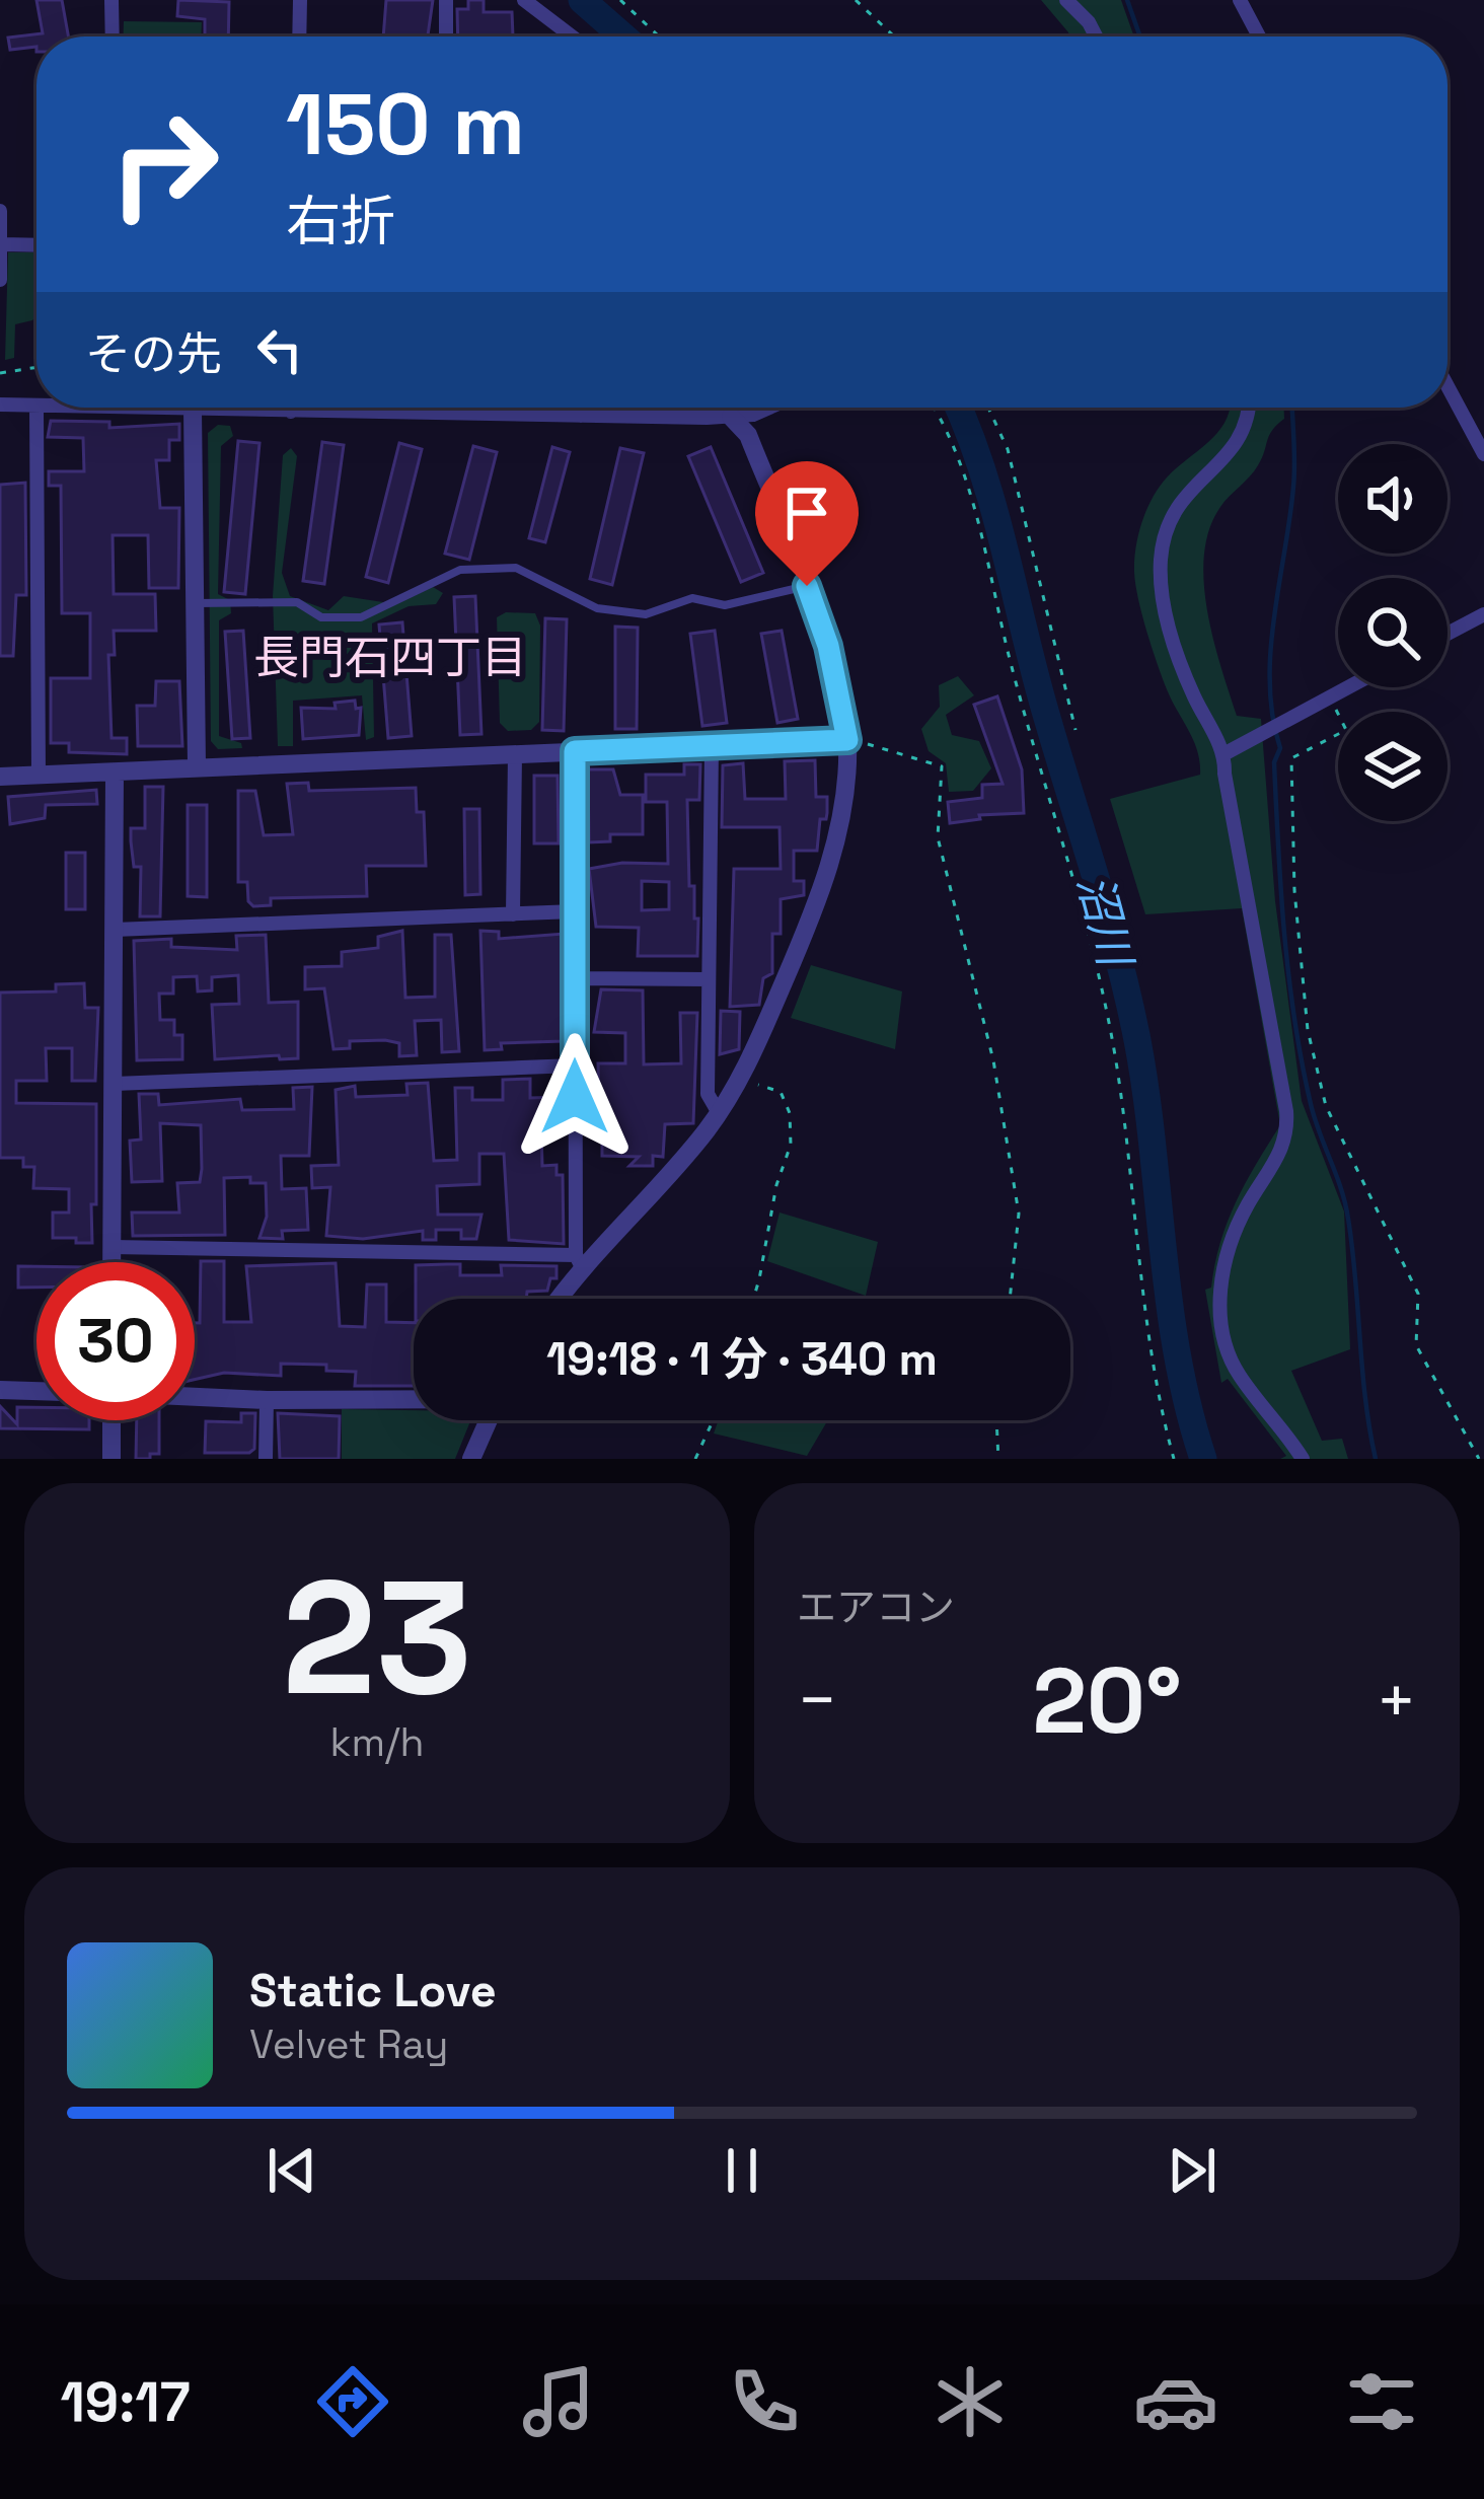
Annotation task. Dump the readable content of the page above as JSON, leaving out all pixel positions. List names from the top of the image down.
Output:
{
  "districts": ["長門石四丁目"],
  "water": ["沼川"],
  "page": {
    "turn": ["150 m", "右折"],
    "then": "その先",
    "limit": "30",
    "trip": "19:18 · 1 分 · 340 m",
    "tile": [
      ["23", "km/h"],
      "エアコン"
    ],
    "heat": ["−", "20°", "+"],
    "song": ["Static Love", "Velvet Ray"],
    "tabs": "19:17"
  }
}
